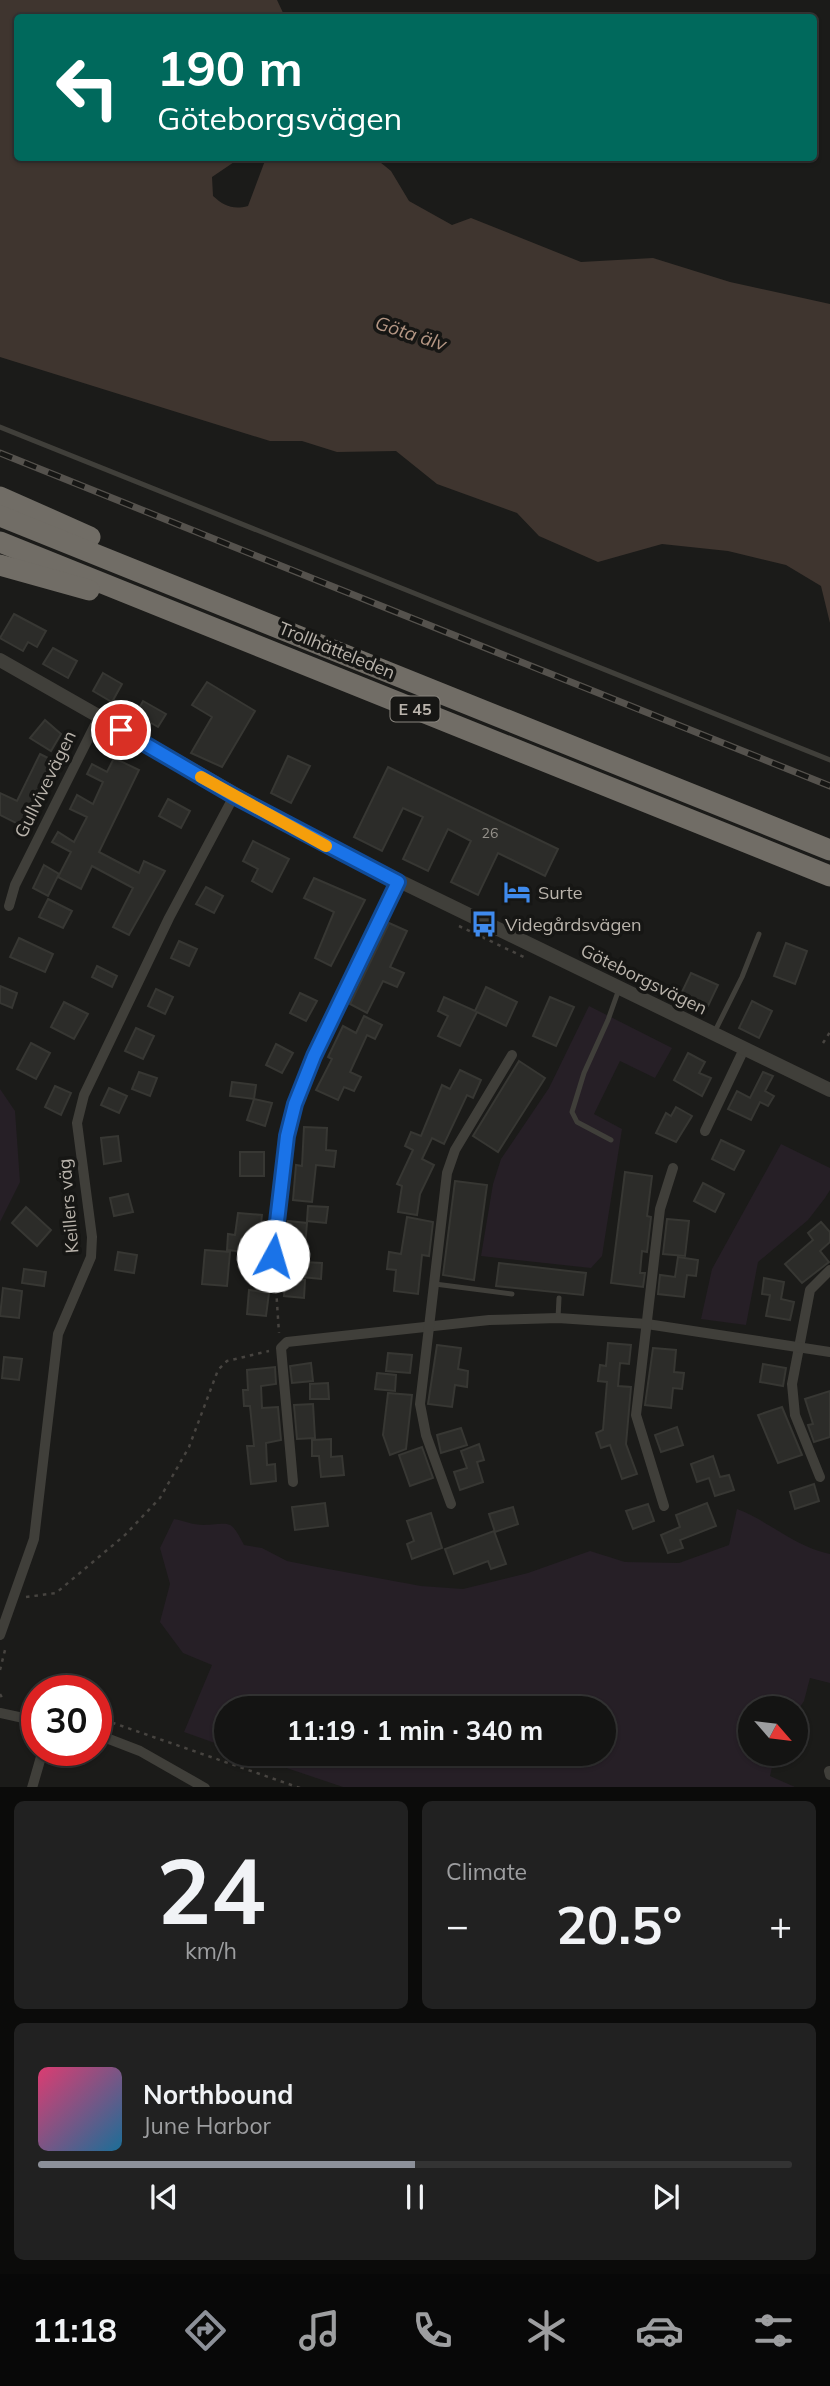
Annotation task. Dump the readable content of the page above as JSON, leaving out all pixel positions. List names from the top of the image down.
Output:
{
  "streets": {
    "highway": ["Trollhätteleden", "E 45"],
    "street": ["Gullvivevägen", "Göteborgsvägen", "Keillers väg"]
  },
  "crossings": [
    ["Gullvivevägen", "Göteborgsvägen"],
    ["Göteborgsvägen", "Keillers väg"]
  ],
  "water": ["Göta älv"],
  "places": {
    "hotel": ["Surte"],
    "bus stop": ["Videgårdsvägen"]
  },
  "house_numbers": ["26"],
  "north": "bottom right",
  "page": {
    "turn": ["190 m", "Göteborgsvägen"],
    "limit": "30",
    "trip": "11:19 · 1 min · 340 m",
    "tile": [
      ["24", "km/h"],
      "Climate"
    ],
    "heat": ["−", "20.5°", "+"],
    "song": ["Northbound", "June Harbor"],
    "tabs": "11:18"
  }
}
